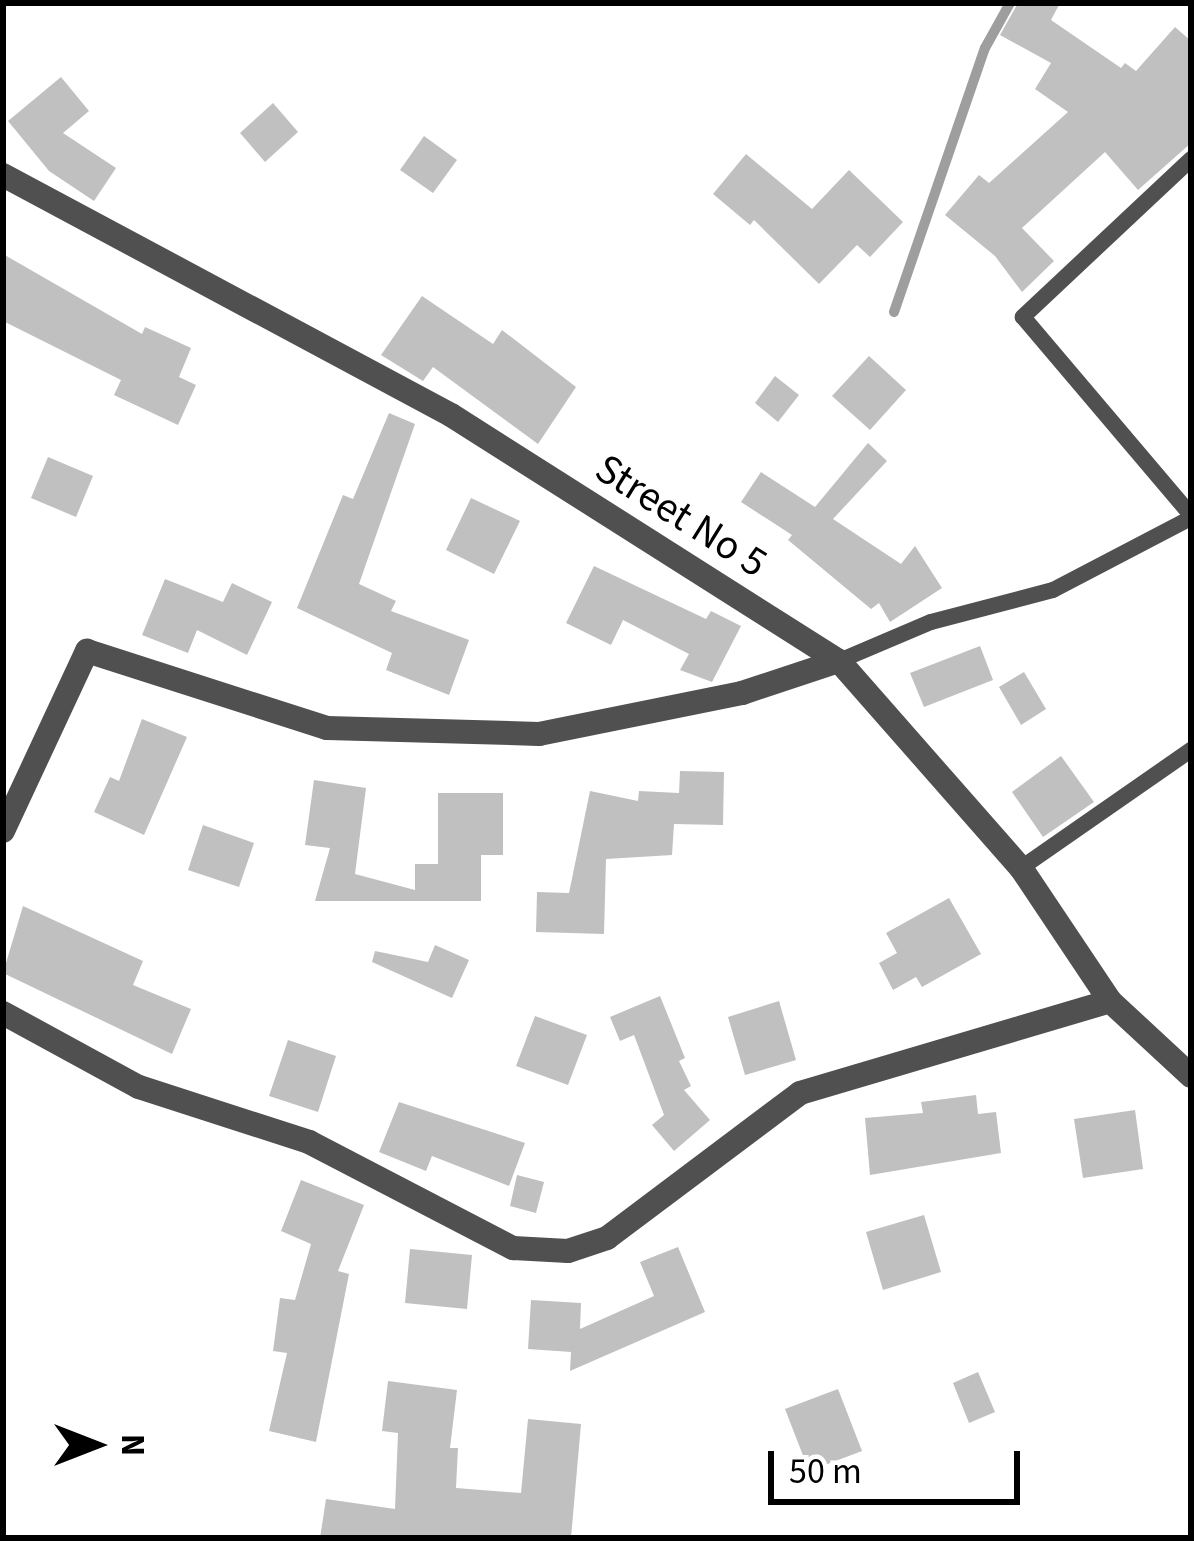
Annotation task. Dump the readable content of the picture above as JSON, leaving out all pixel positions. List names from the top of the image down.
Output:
{
  "streets": {
    "street": ["Street No 5"]
  },
  "scale_bar": "50 m",
  "north": "right"
}
